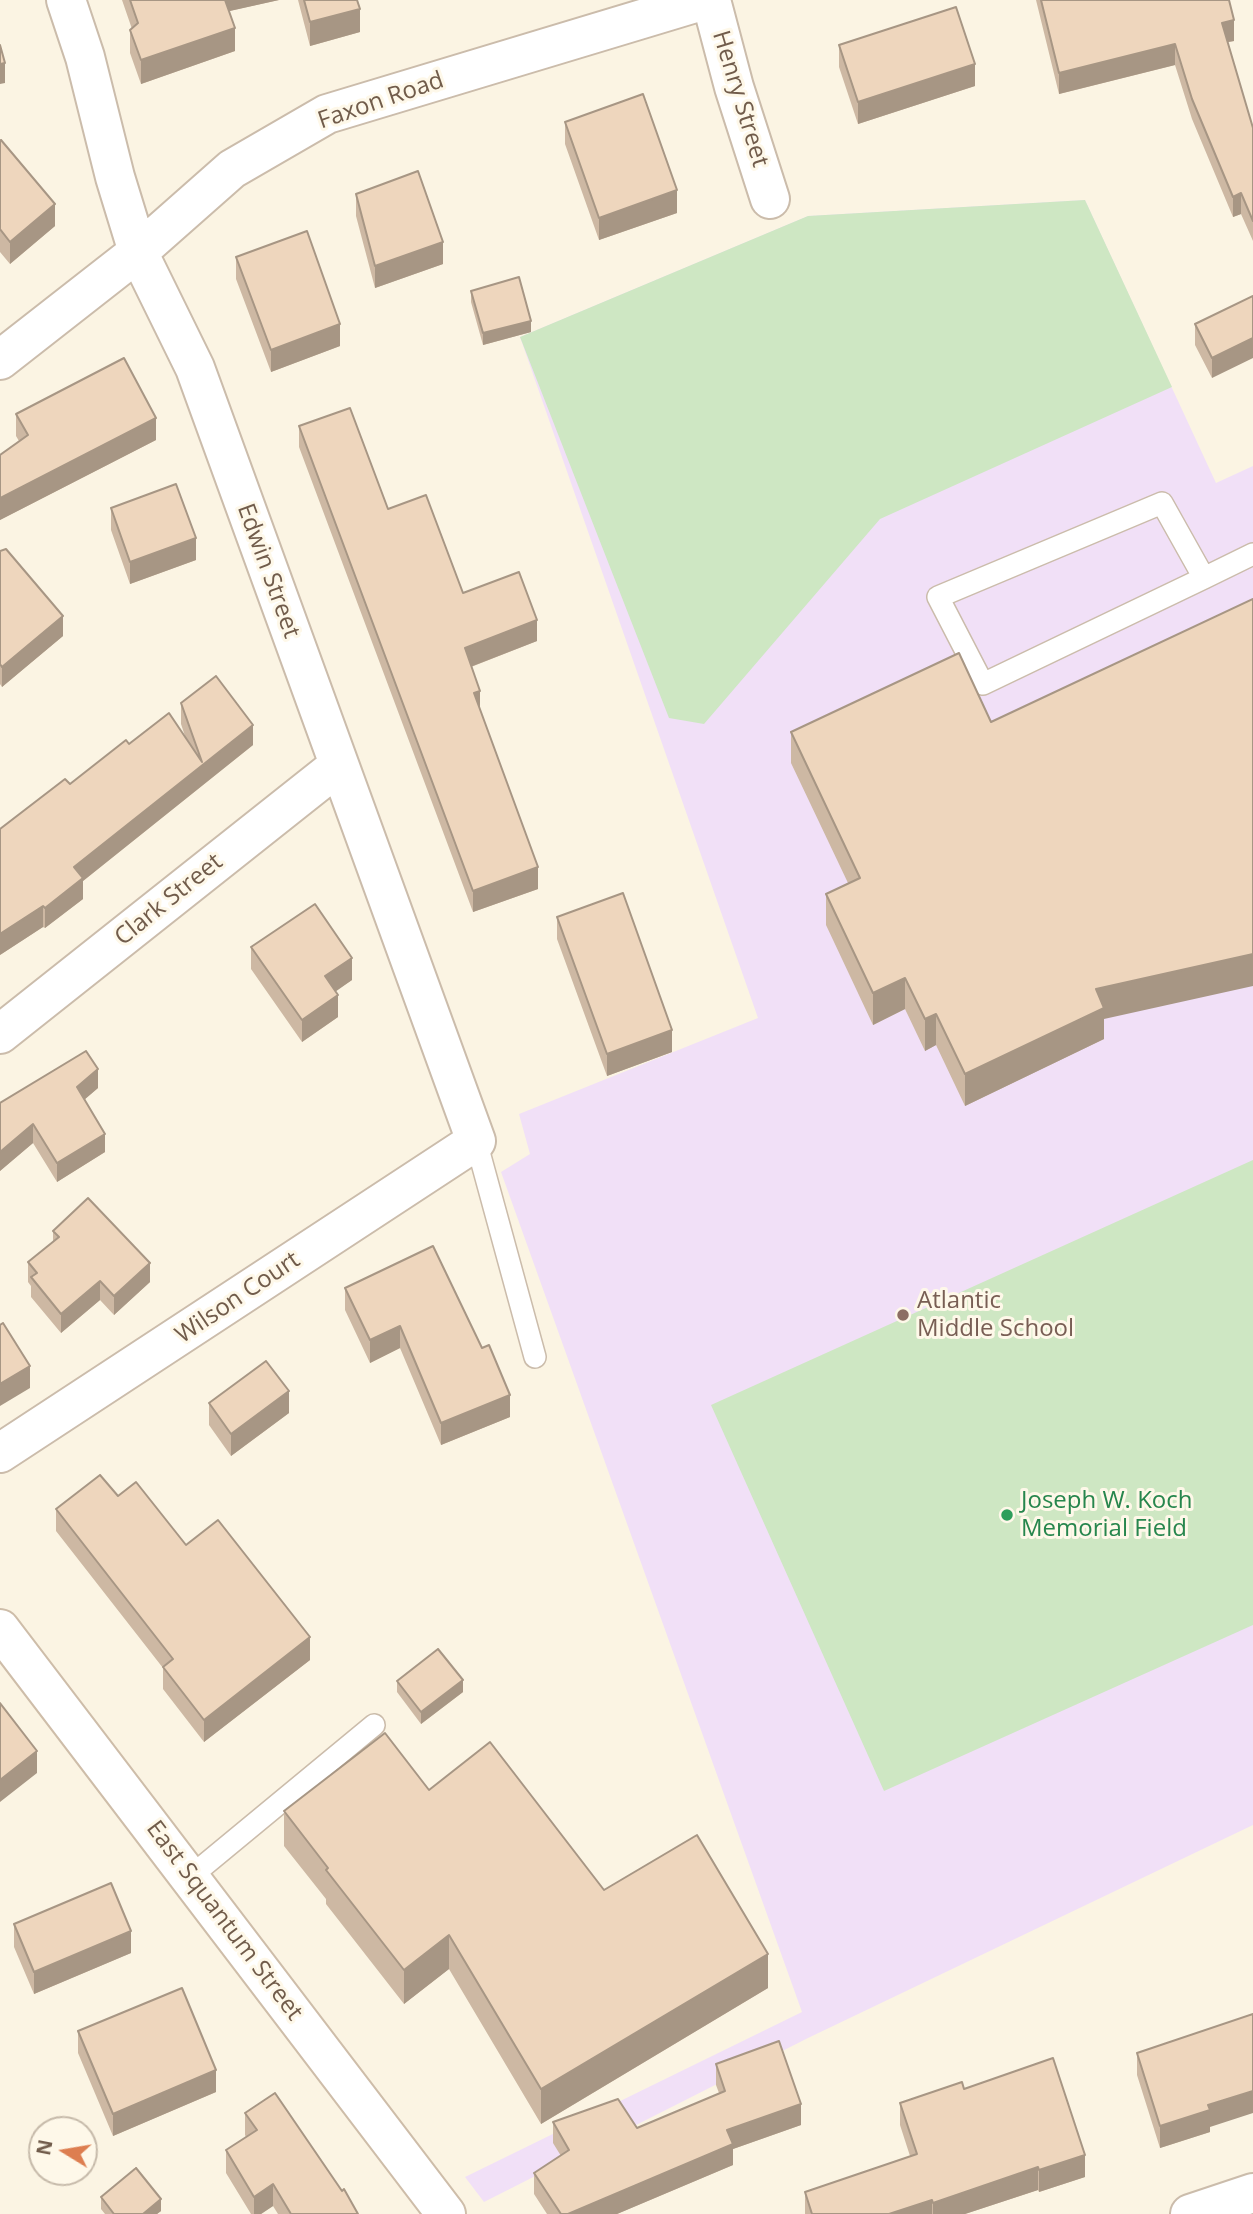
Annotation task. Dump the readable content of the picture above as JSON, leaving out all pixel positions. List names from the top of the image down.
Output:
{
  "streets": {
    "street": [
      "Henry Street",
      "Faxon Road",
      "Edwin Street",
      "Clark Street",
      "Wilson Court",
      "East Squantum Street"
    ]
  },
  "crossings": [
    ["Faxon Road", "Edwin Street"],
    ["Edwin Street", "Clark Street"],
    ["Edwin Street", "Wilson Court"]
  ],
  "places": ["Atlantic Middle School", "Joseph W. Koch Memorial Field"],
  "north": "left"
}
